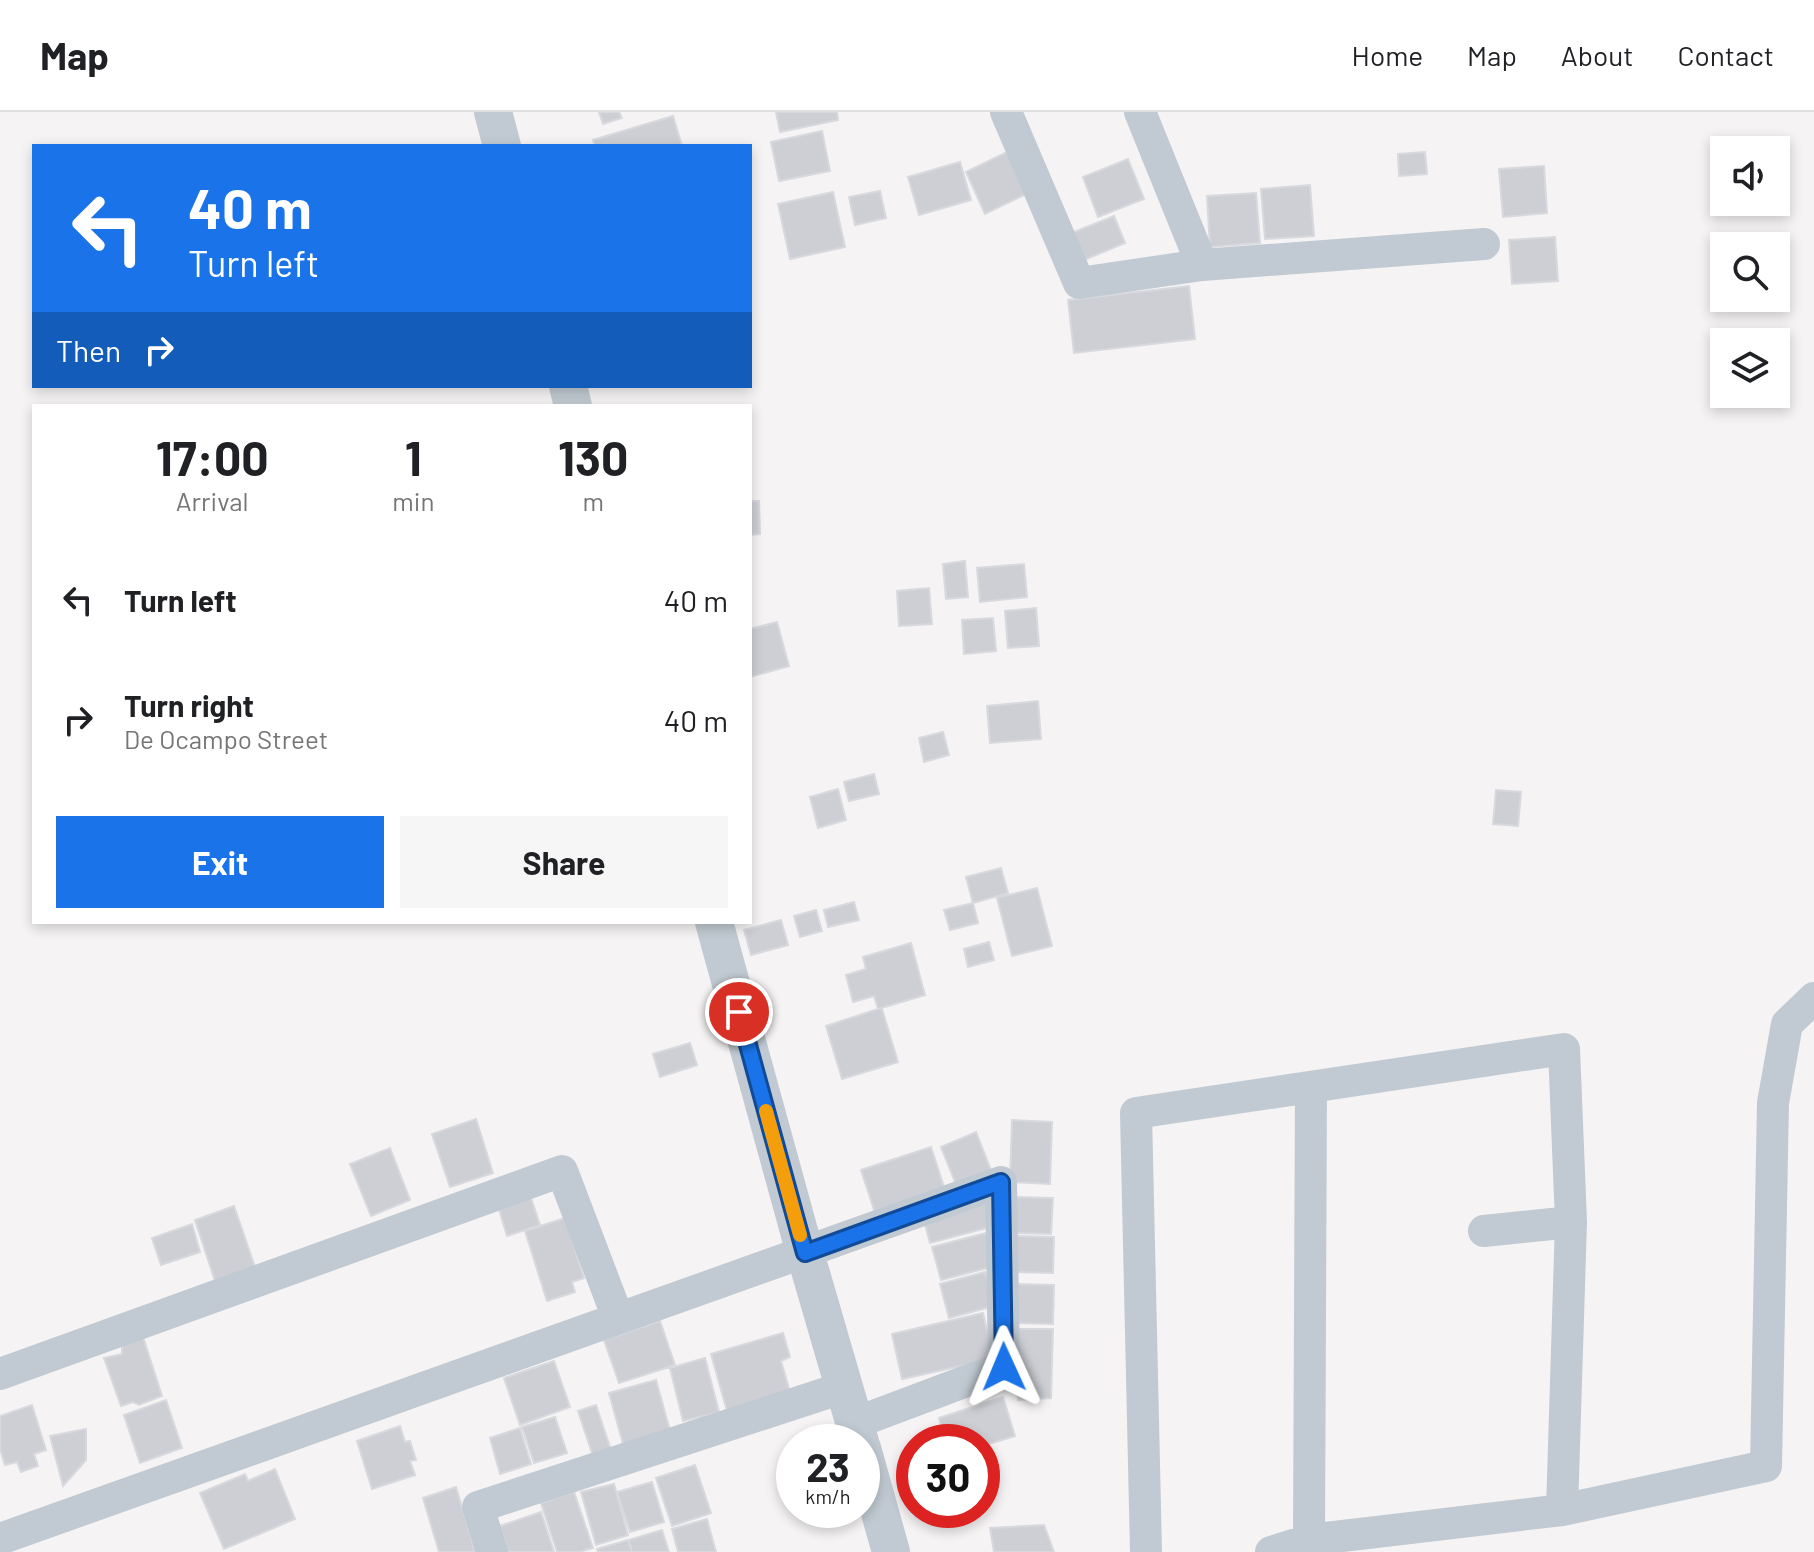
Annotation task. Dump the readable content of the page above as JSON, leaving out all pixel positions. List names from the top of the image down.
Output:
{
  "page": {
    "header": "Map",
    "nav": [
      "Home",
      "Map",
      "About",
      "Contact"
    ],
    "turn": ["40 m", "Turn left"],
    "then": "Then",
    "eta": [
      "17:00",
      "Arrival",
      "1",
      "min",
      "130",
      "m"
    ],
    "list": [
      {
        "name": "Turn left",
        "value": "40 m"
      },
      {
        "name": "Turn right",
        "note": "De Ocampo Street",
        "value": "40 m"
      }
    ],
    "buttons": ["Exit", "Share"],
    "speed": "23 km/h",
    "limit": "30"
  }
}
